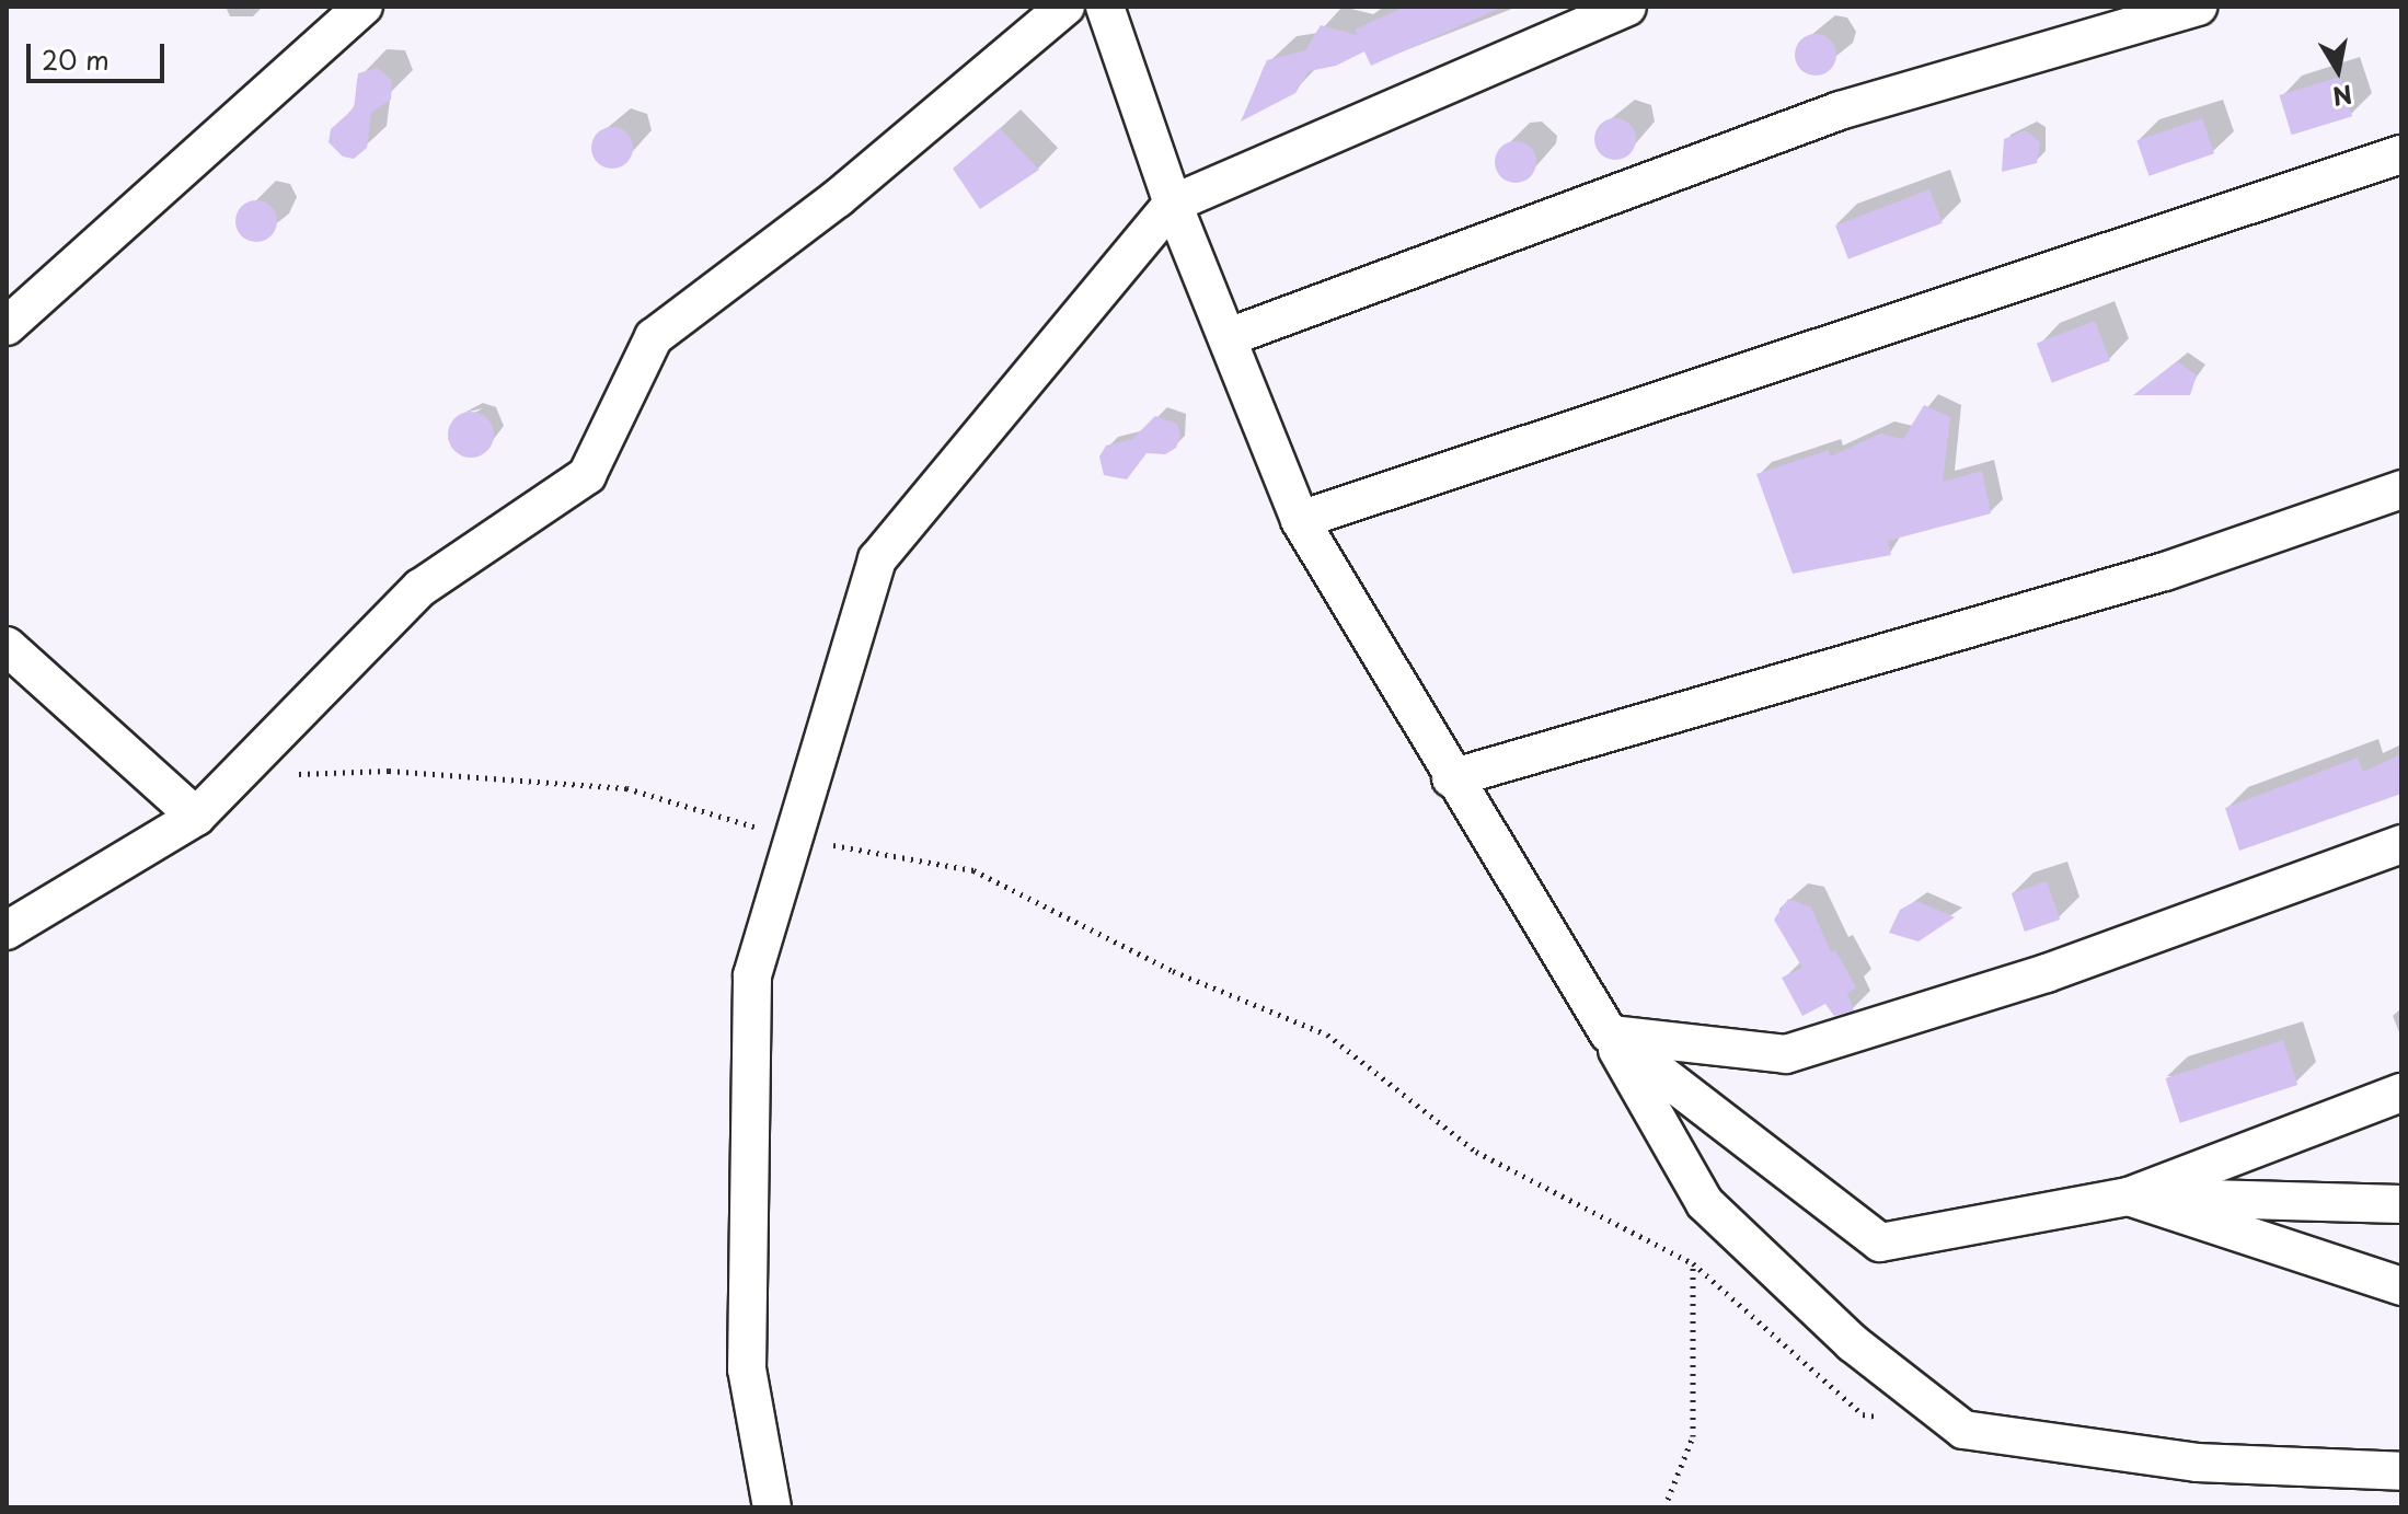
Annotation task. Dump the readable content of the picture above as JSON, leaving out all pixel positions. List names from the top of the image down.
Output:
{
  "scale_bar": "20 m",
  "north": "bottom"
}
